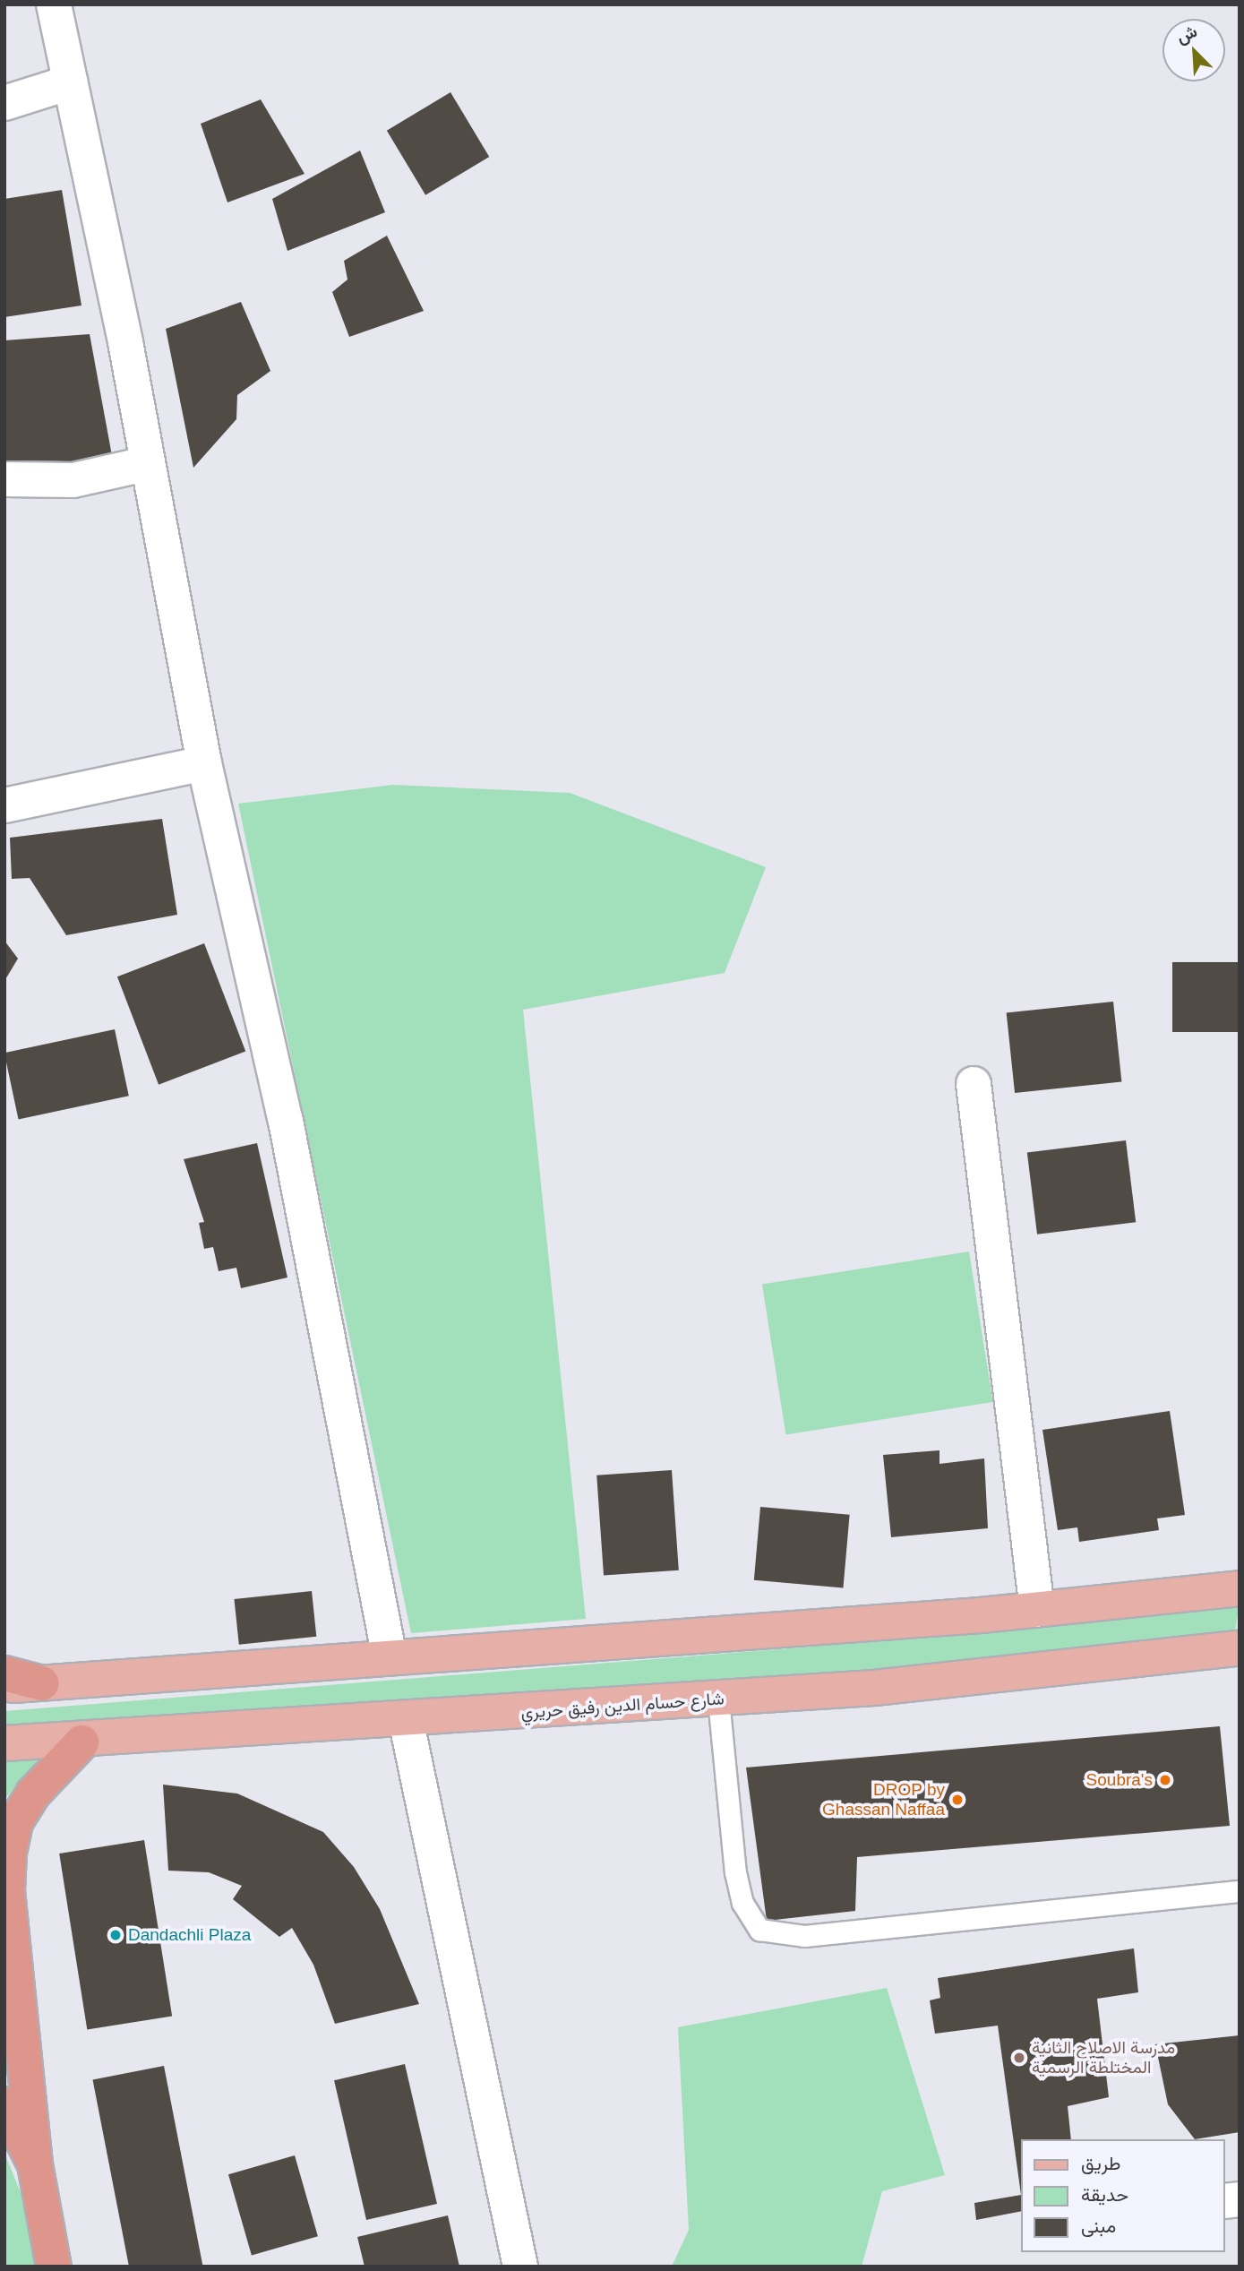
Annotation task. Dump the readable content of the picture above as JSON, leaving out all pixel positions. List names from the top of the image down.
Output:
{
  "streets": {
    "main road": ["شارع حسام الدين رفيق حريري"]
  },
  "places": [
    "Soubra's",
    "DROP by Ghassan Naffaa",
    "Dandachli Plaza",
    "مدرسة الاصلاح الثانية المختلطة الرسمية"
  ],
  "legend": ["طريق", "حديقة", "مبنى"],
  "north": "top left"
}
